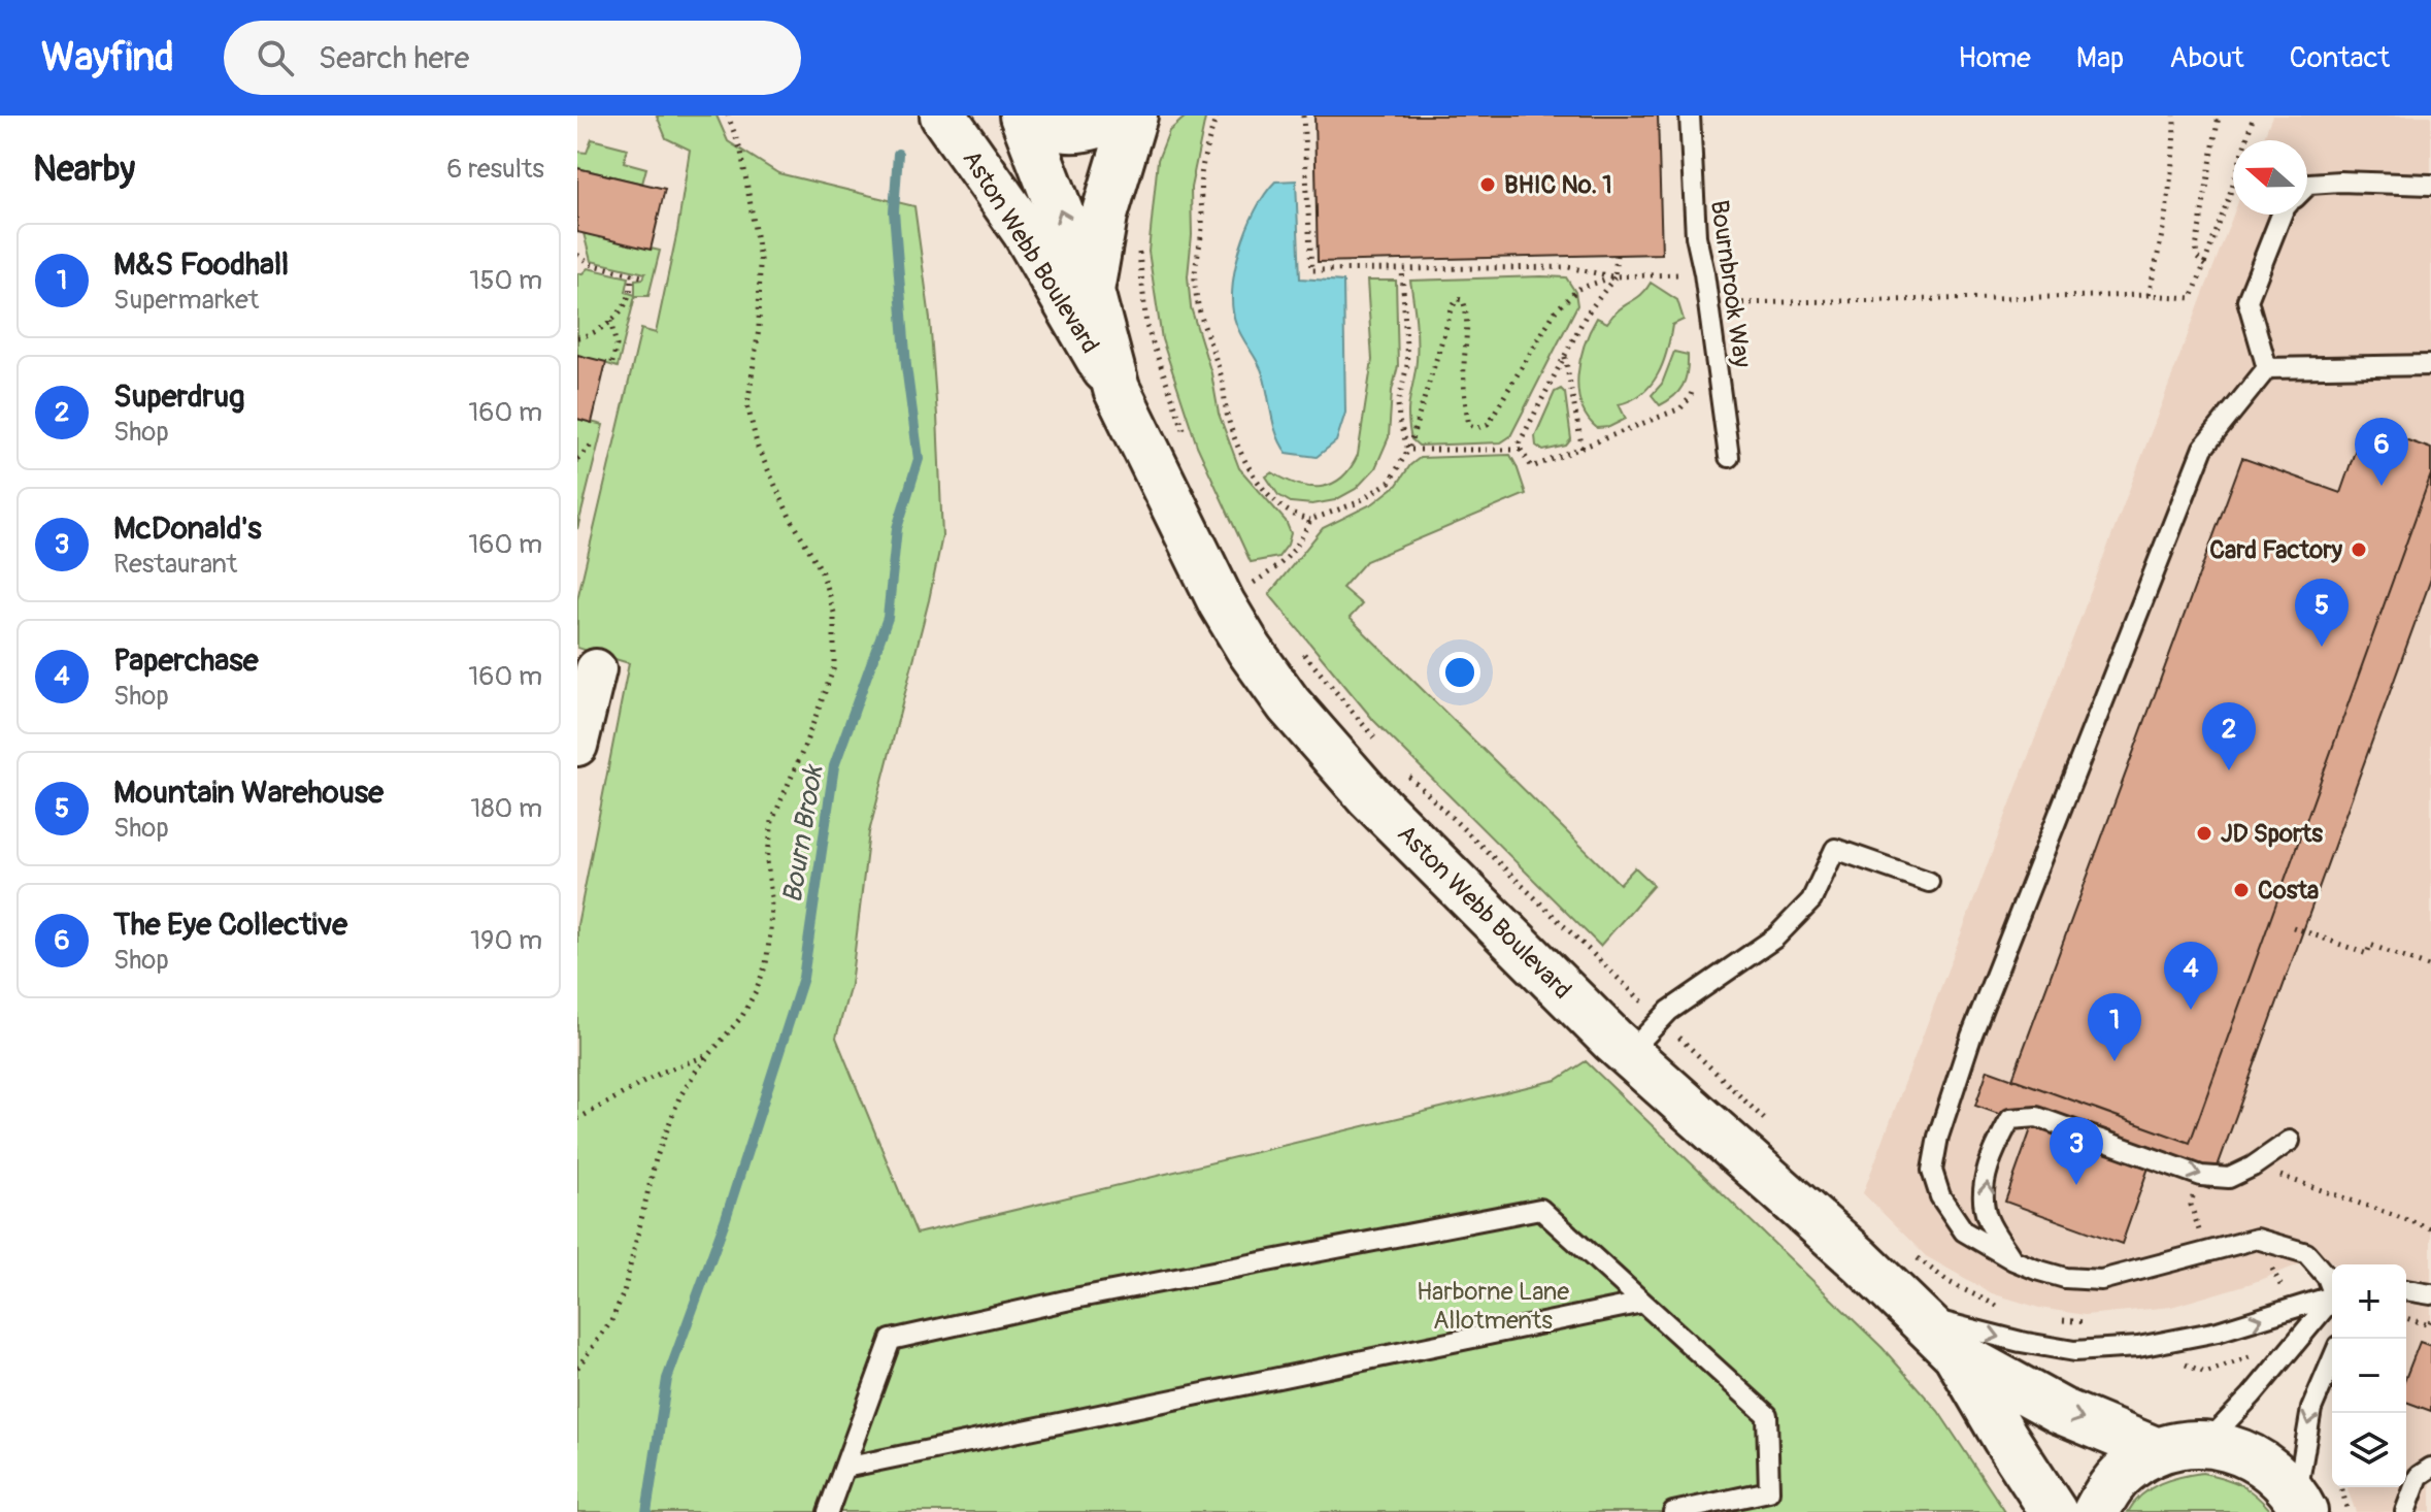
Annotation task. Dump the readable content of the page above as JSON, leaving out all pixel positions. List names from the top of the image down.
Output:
{
  "streets": {
    "main road": ["Aston Webb Boulevard"],
    "lane": ["Bournbrook Way"]
  },
  "water": ["Bourn Brook"],
  "parks": ["Harborne Lane Allotments"],
  "places": [
    "BHIC No. 1",
    "Card Factory",
    "JD Sports",
    "Costa"
  ],
  "north": "left",
  "page": {
    "header": "Wayfind",
    "search": "Search here",
    "nav": [
      "Home",
      "Map",
      "About",
      "Contact"
    ],
    "heading": ["Nearby", "6 results"],
    "list": [
      {
        "mark": "1",
        "name": "M&S Foodhall",
        "note": "Supermarket",
        "value": "150 m"
      },
      {
        "mark": "2",
        "name": "Superdrug",
        "note": "Shop",
        "value": "160 m"
      },
      {
        "mark": "3",
        "name": "McDonald's",
        "note": "Restaurant",
        "value": "160 m"
      },
      {
        "mark": "4",
        "name": "Paperchase",
        "note": "Shop",
        "value": "160 m"
      },
      {
        "mark": "5",
        "name": "Mountain Warehouse",
        "note": "Shop",
        "value": "180 m"
      },
      {
        "mark": "6",
        "name": "The Eye Collective",
        "note": "Shop",
        "value": "190 m"
      }
    ],
    "pins": [
      "6",
      "5",
      "2",
      "4",
      "1",
      "3"
    ],
    "map_buttons": ["+", "−"]
  }
}
